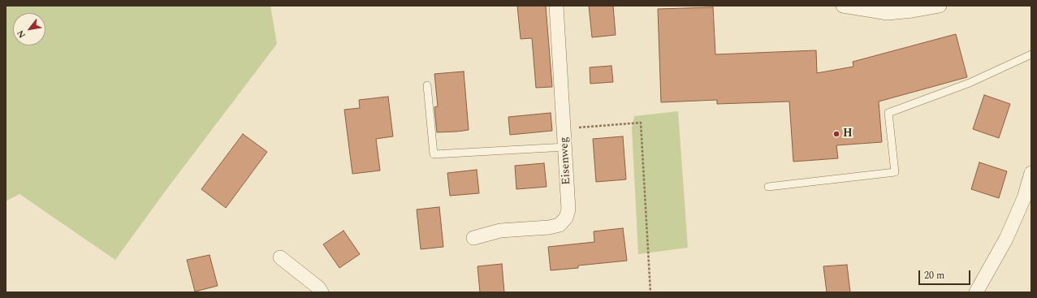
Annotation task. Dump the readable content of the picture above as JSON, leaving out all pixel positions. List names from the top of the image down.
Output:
{
  "streets": {
    "street": ["Eisenweg"]
  },
  "places": ["H"],
  "scale_bar": "20 m",
  "north": "bottom left"
}
